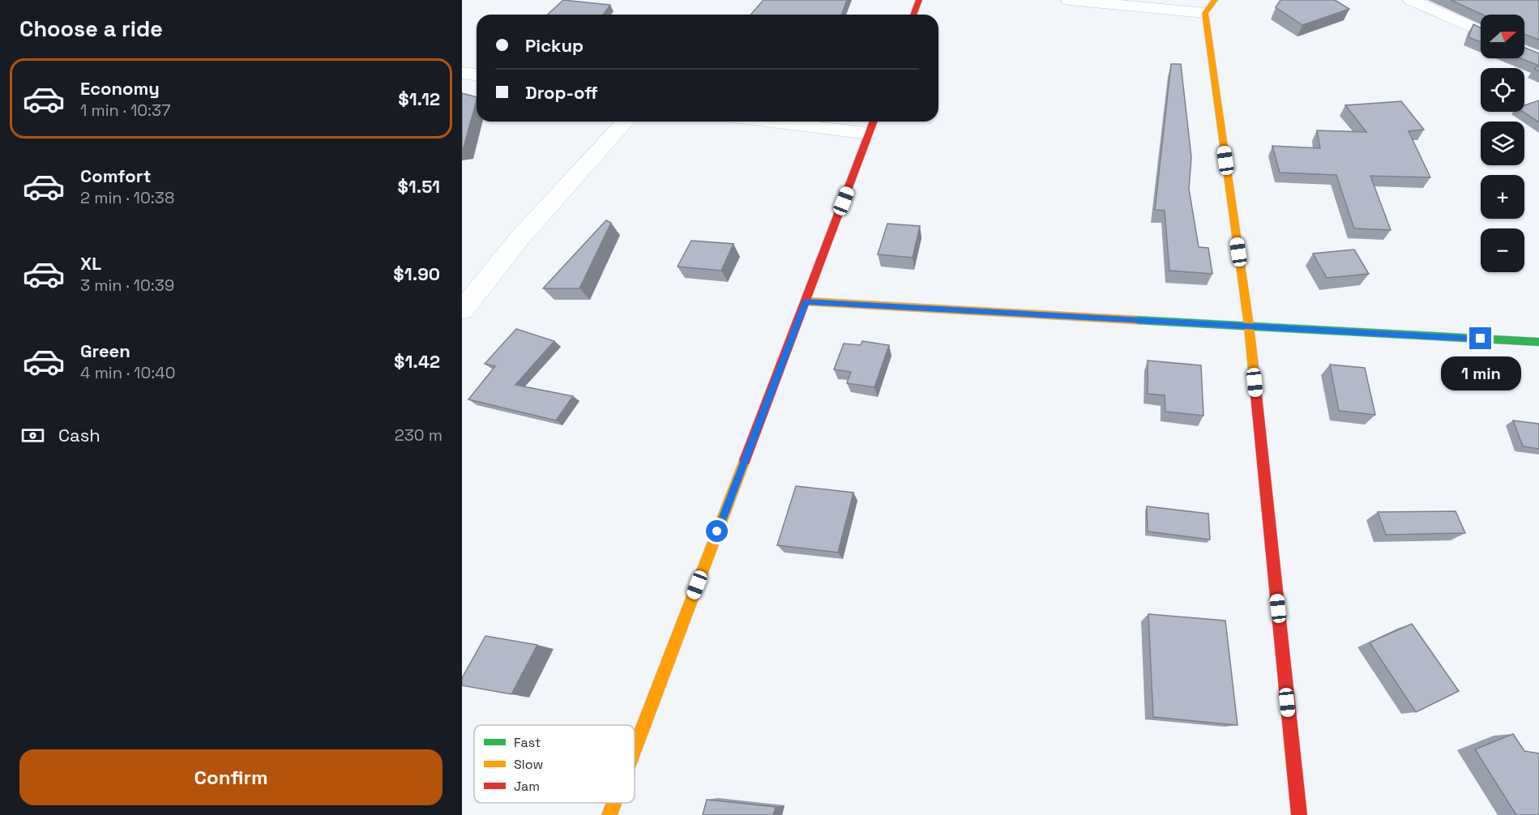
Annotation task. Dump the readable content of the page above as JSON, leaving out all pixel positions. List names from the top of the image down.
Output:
{
  "legend": ["Fast", "Slow", "Jam"],
  "north": "right",
  "page": {
    "heading": "Choose a ride",
    "map_buttons": ["+", "−"],
    "banner": ["Pickup", "Drop-off"],
    "list": [
      {
        "name": "Economy",
        "note": "1 min · 10:37",
        "value": "$1.12"
      },
      {
        "name": "Comfort",
        "note": "2 min · 10:38",
        "value": "$1.51"
      },
      {
        "name": "XL",
        "note": "3 min · 10:39",
        "value": "$1.90"
      },
      {
        "name": "Green",
        "note": "4 min · 10:40",
        "value": "$1.42"
      }
    ],
    "bubble": "1 min",
    "pay": ["Cash", "230 m"],
    "buttons": "Confirm"
  }
}
